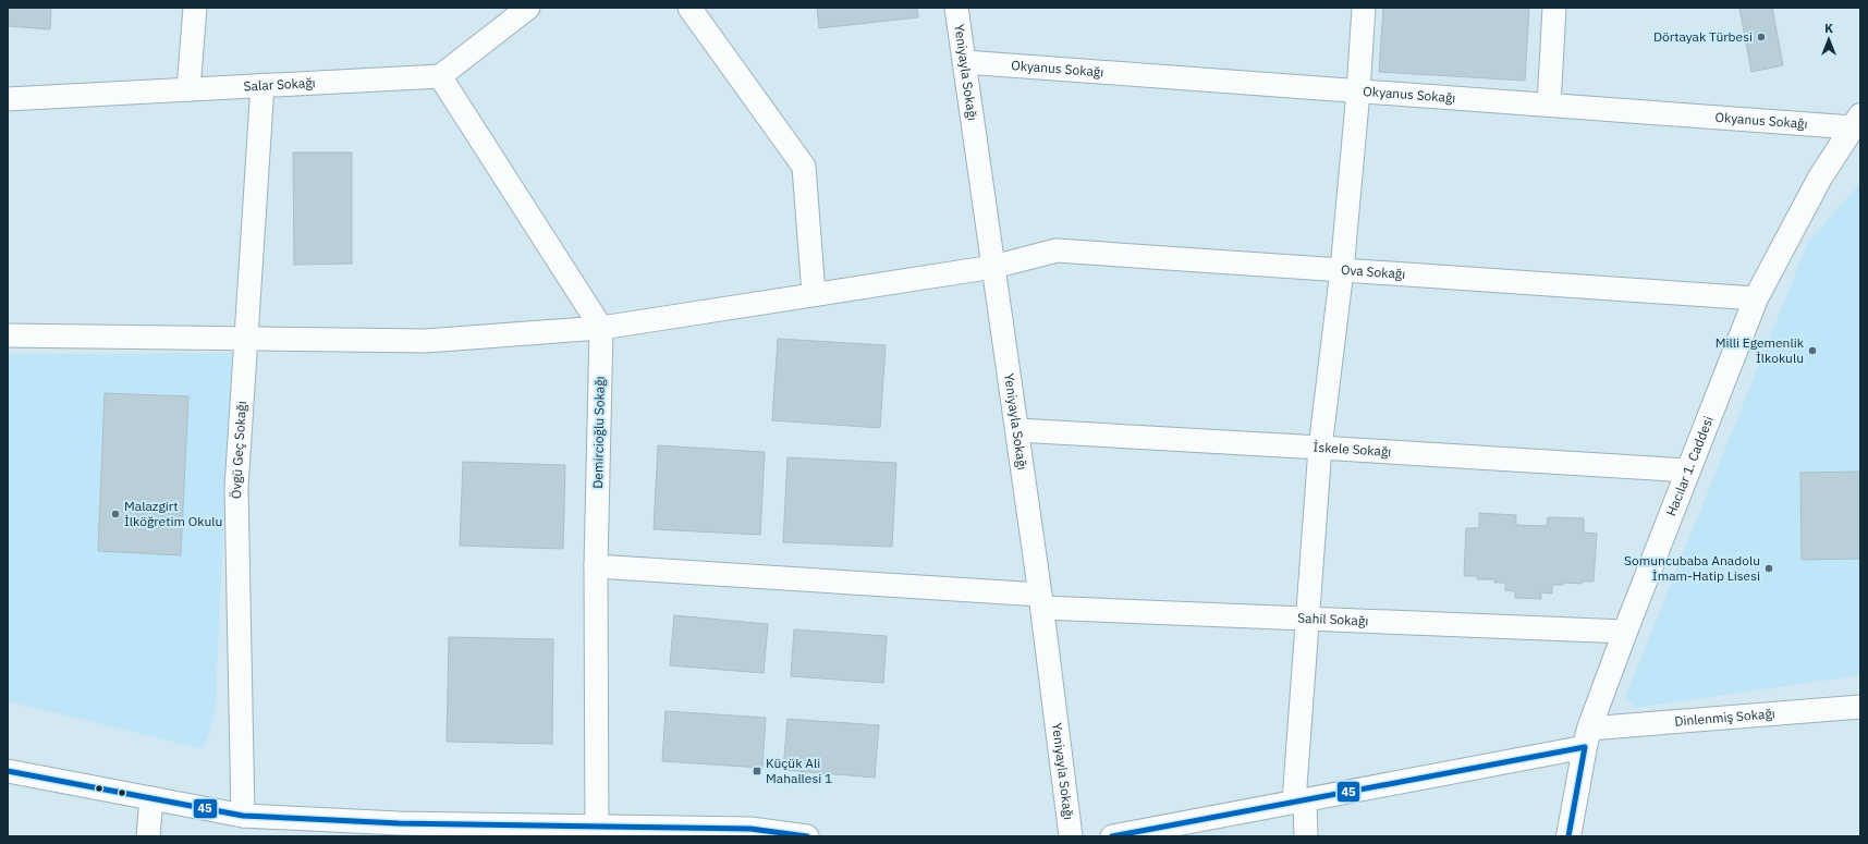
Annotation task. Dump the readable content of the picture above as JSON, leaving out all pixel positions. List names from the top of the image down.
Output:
{
  "streets": {
    "street": [
      "Okyanus Sokağı",
      "Yeniyayla Sokağı",
      "Salar Sokağı",
      "Ova Sokağı",
      "Demircioğlu Sokağı",
      "Övgü Geç Sokağı",
      "İskele Sokağı",
      "Hacılar 1. Caddesi",
      "Sahil Sokağı",
      "Dinlenmiş Sokağı"
    ]
  },
  "crossings": [
    ["Okyanus Sokağı", "Yeniyayla Sokağı"],
    ["Okyanus Sokağı", "Hacılar 1. Caddesi"],
    ["Yeniyayla Sokağı", "Ova Sokağı"],
    ["Yeniyayla Sokağı", "İskele Sokağı"],
    ["Yeniyayla Sokağı", "Sahil Sokağı"],
    ["Salar Sokağı", "Övgü Geç Sokağı"],
    ["Ova Sokağı", "Demircioğlu Sokağı"],
    ["Ova Sokağı", "Övgü Geç Sokağı"],
    ["Ova Sokağı", "Hacılar 1. Caddesi"],
    ["Demircioğlu Sokağı", "Sahil Sokağı"],
    ["İskele Sokağı", "Hacılar 1. Caddesi"],
    ["Hacılar 1. Caddesi", "Sahil Sokağı"],
    ["Hacılar 1. Caddesi", "Dinlenmiş Sokağı"]
  ],
  "places": {
    "other": [
      "Dörtayak Türbesi",
      "Milli Egemenlik İlkokulu",
      "Malazgirt İlköğretim Okulu",
      "Somuncubaba Anadolu İmam-Hatip Lisesi"
    ],
    "transit": ["Küçük Ali Mahallesi 1"]
  },
  "lines": ["transit line 45"],
  "north": "top"
}
